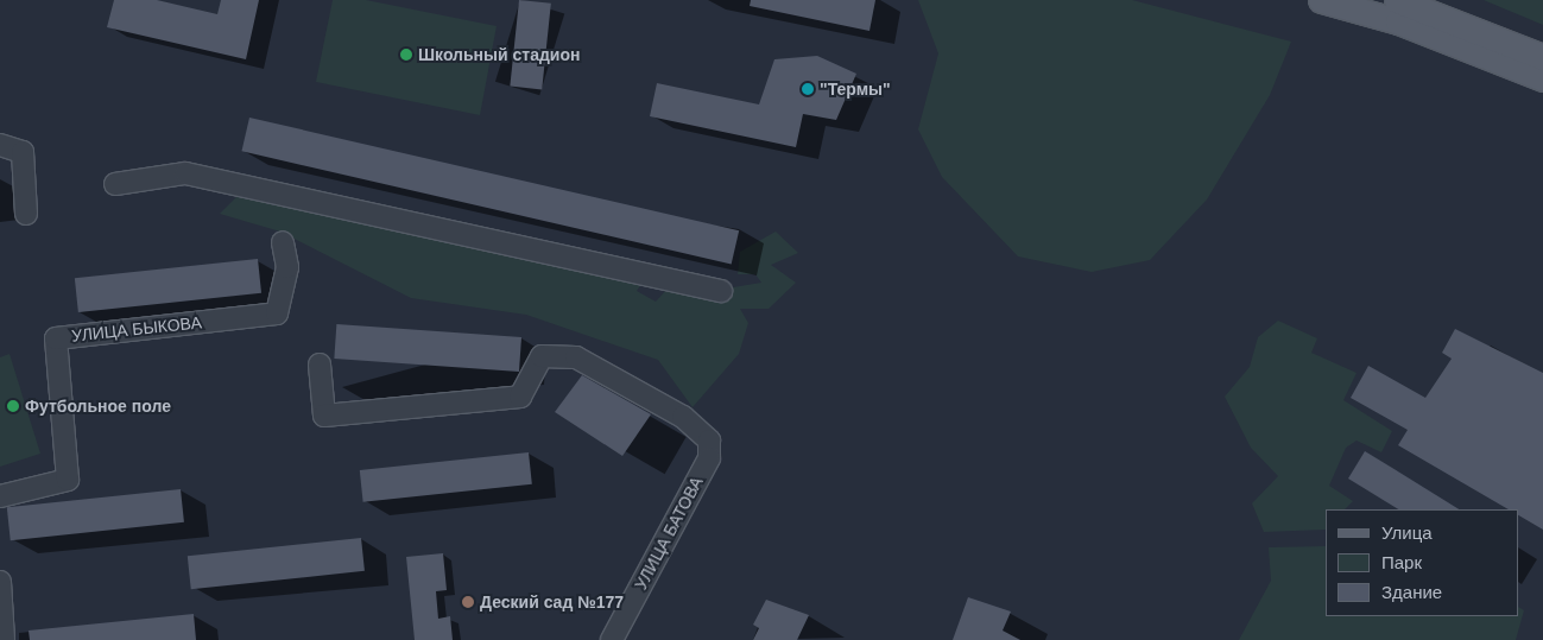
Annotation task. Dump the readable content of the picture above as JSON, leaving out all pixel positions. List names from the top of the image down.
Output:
{
  "streets": {
    "street": ["УЛИЦА БЫКОВА", "УЛИЦА БАТОВА"]
  },
  "places": [
    "Школьный стадион",
    "\"Термы\"",
    "Футбольное поле",
    "Деский сад №177"
  ],
  "legend": ["Улица", "Парк", "Здание"]
}
